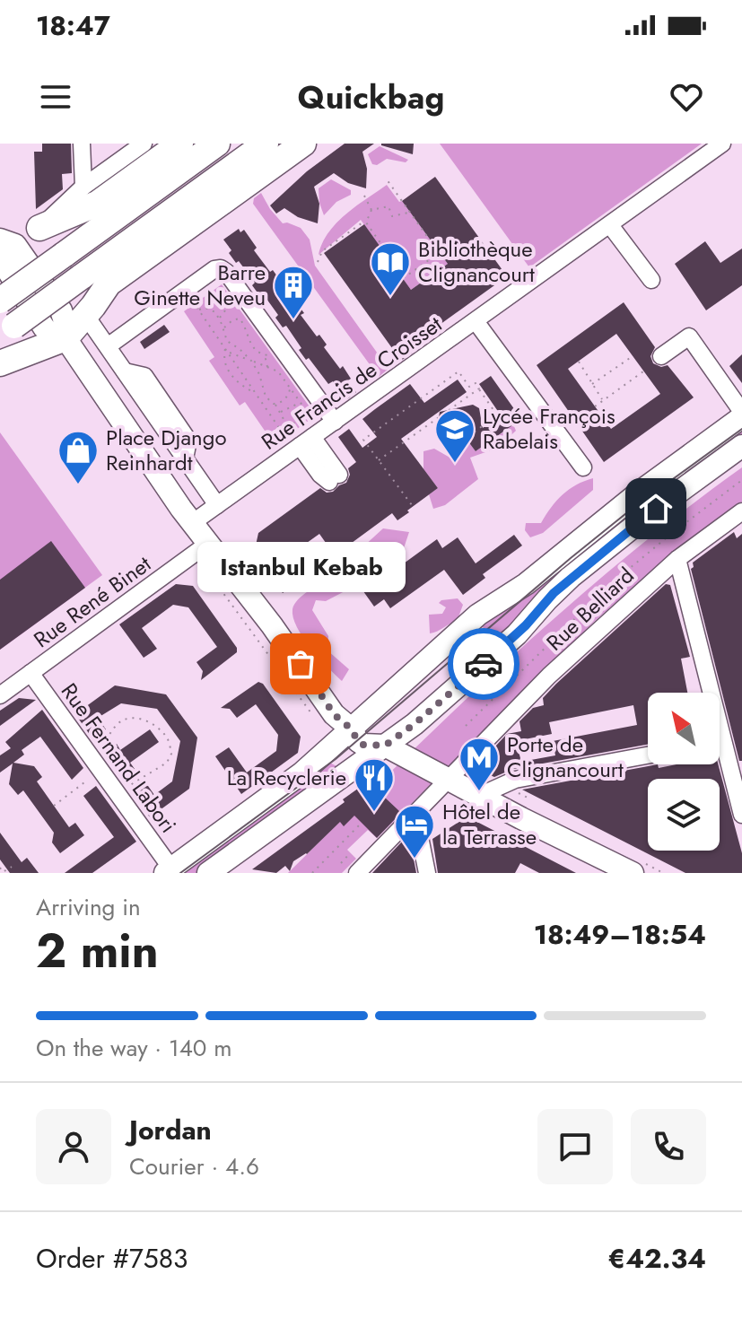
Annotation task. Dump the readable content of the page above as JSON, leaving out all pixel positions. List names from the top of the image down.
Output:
{
  "streets": {
    "street": [
      "Rue Francis de Croisset",
      "Rue René Binet",
      "Rue Belliard",
      "Rue Fernand Labori"
    ]
  },
  "crossings": [
    ["Rue René Binet", "Rue Fernand Labori"]
  ],
  "places": {
    "library": ["Bibliothèque Clignancourt"],
    "building": ["Barre Ginette Neveu"],
    "school or university": ["Lycée François Rabelais"],
    "shop": ["Place Django Reinhardt"],
    "other": ["Istanbul Kebab"],
    "metro station": ["Porte de Clignancourt"],
    "restaurant": ["La Recyclerie"],
    "hotel": ["Hôtel de la Terrasse"]
  },
  "north": "top left",
  "page": {
    "status": "18:47",
    "header": "Quickbag",
    "bubble": "Istanbul Kebab",
    "heading": ["2 min", "Arriving in", "18:49–18:54"],
    "panel": [
      "Jordan",
      "Courier · 4.6",
      "Order #7583",
      "€42.34"
    ],
    "bar": "On the way · 140 m"
  }
}
